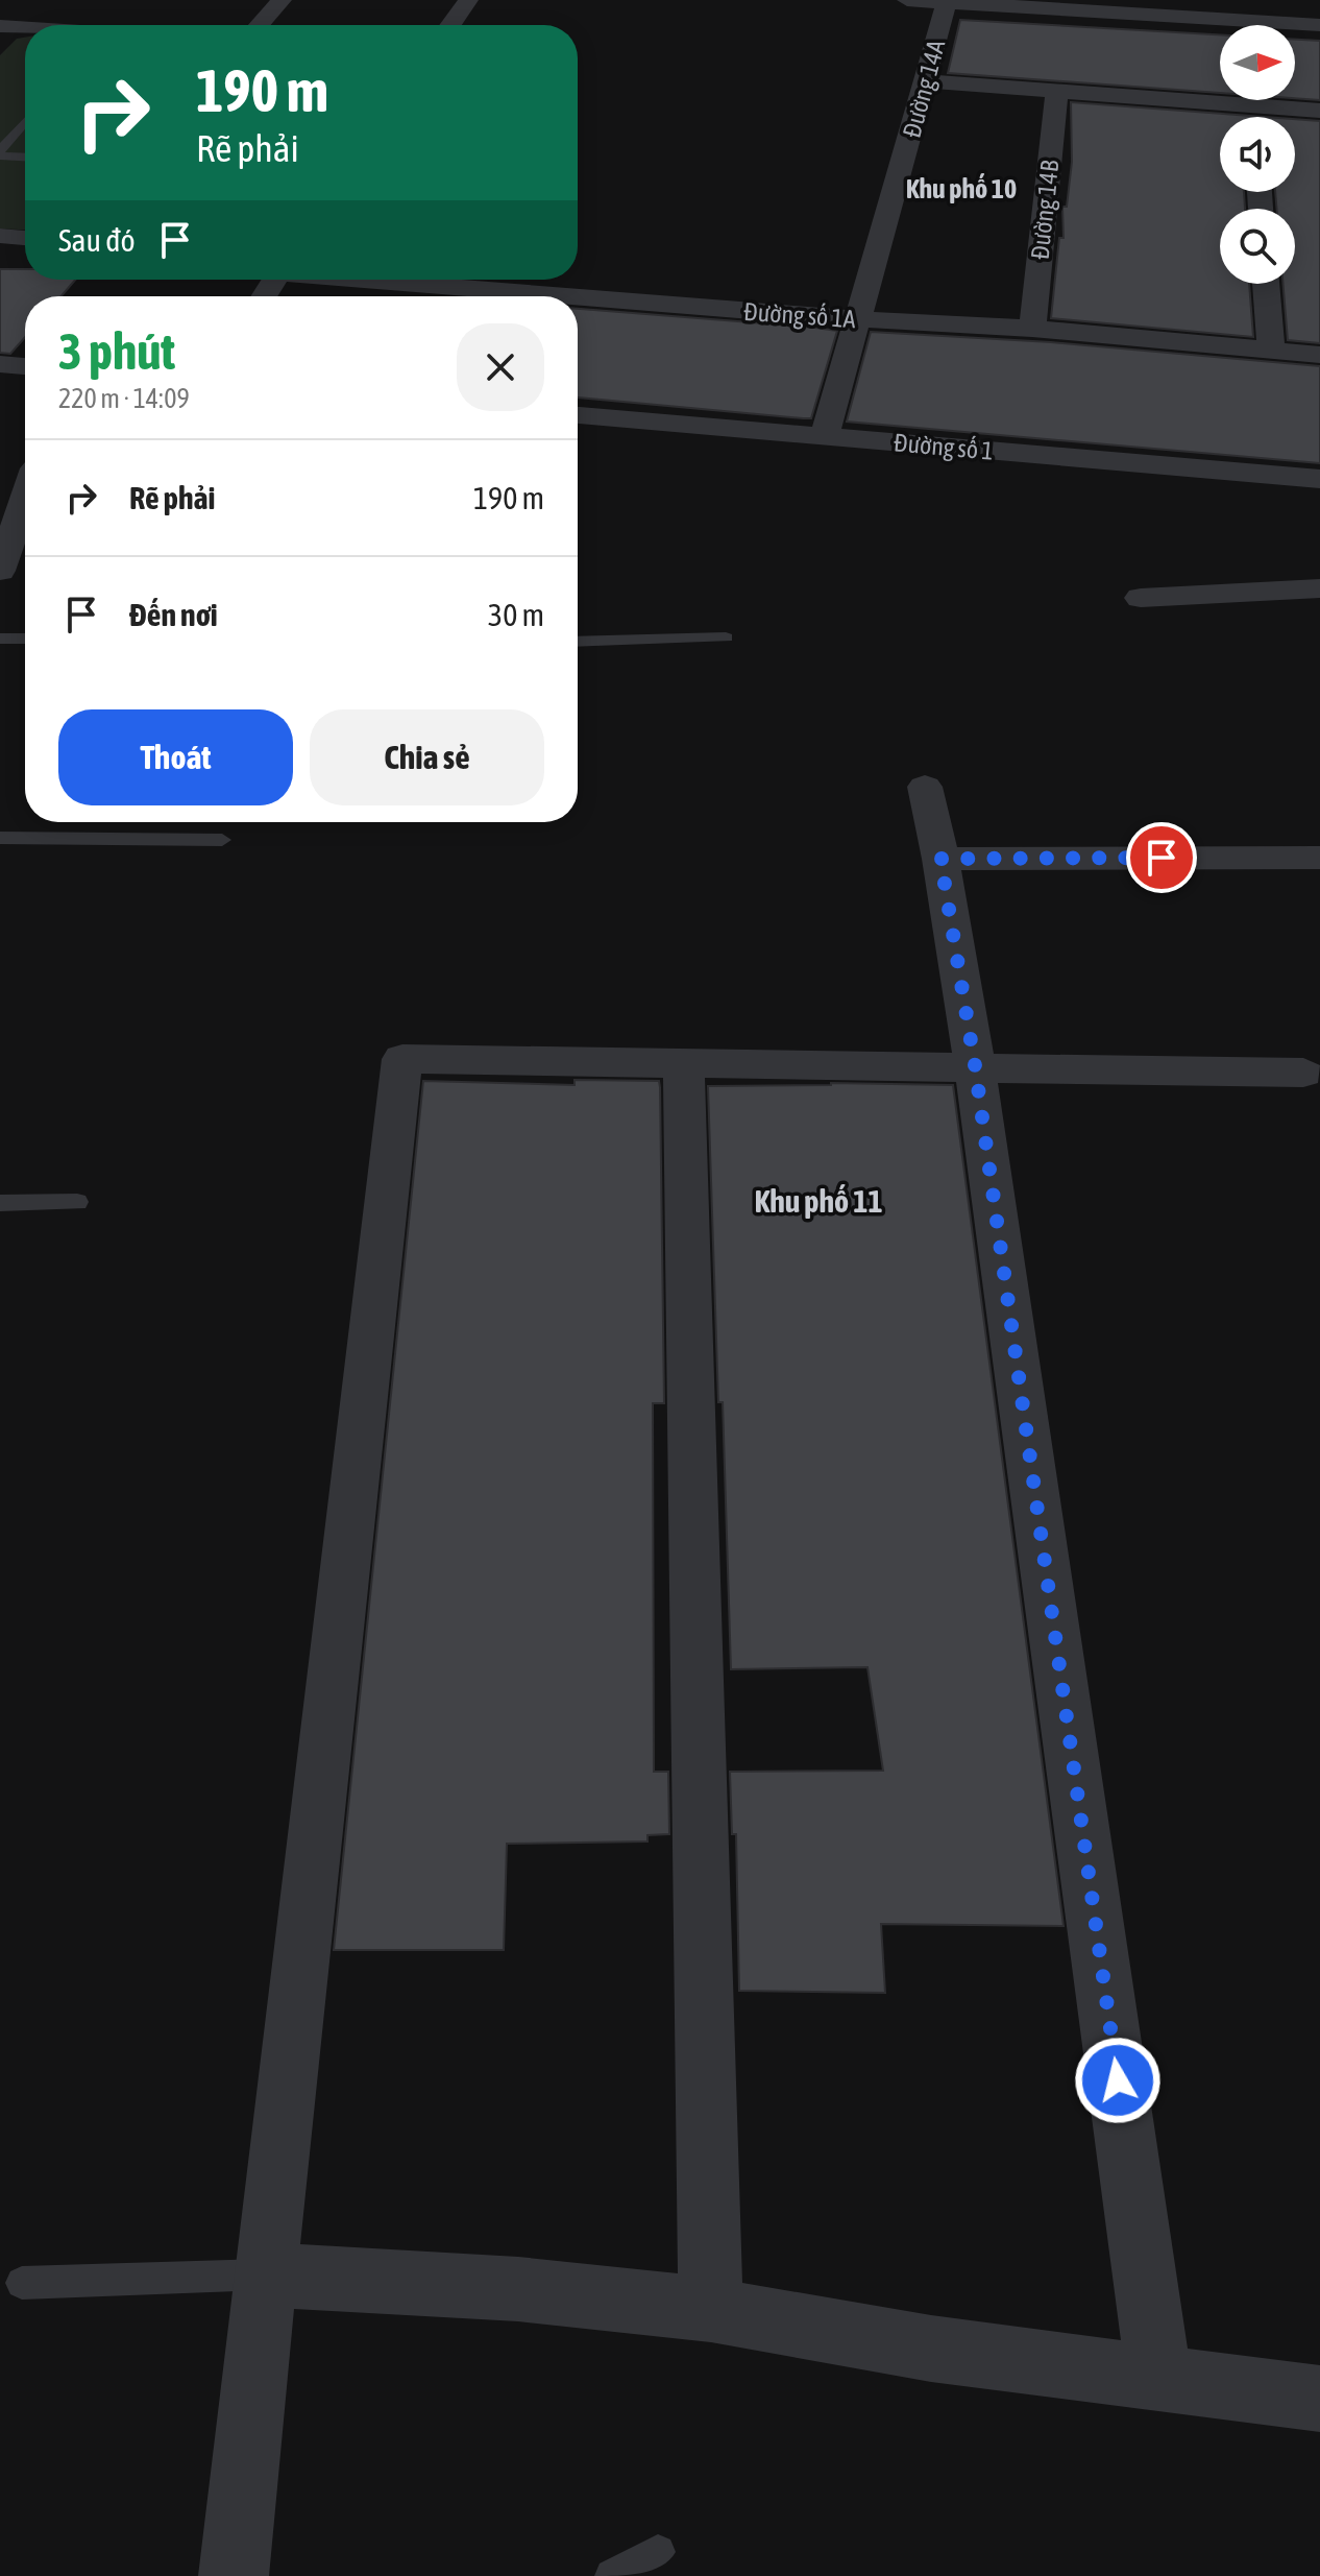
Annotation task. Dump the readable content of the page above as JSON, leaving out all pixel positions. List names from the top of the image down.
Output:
{
  "streets": {
    "street": [
      "Đường 14A",
      "Đường 14B",
      "Đường số 1A",
      "Đường số 1"
    ]
  },
  "crossings": [
    ["Đường 14A", "Đường số 1A"],
    ["Đường 14A", "Đường số 1"],
    ["Đường 14B", "Đường số 1A"]
  ],
  "districts": ["Khu phố 10", "Khu phố 11"],
  "north": "right",
  "page": {
    "turn": ["190 m", "Rẽ phải"],
    "then": "Sau đó",
    "heading": ["3 phút", "220 m · 14:09"],
    "list": [
      {
        "name": "Rẽ phải",
        "value": "190 m"
      },
      {
        "name": "Đến nơi",
        "value": "30 m"
      }
    ],
    "buttons": ["Thoát", "Chia sẻ"]
  }
}
